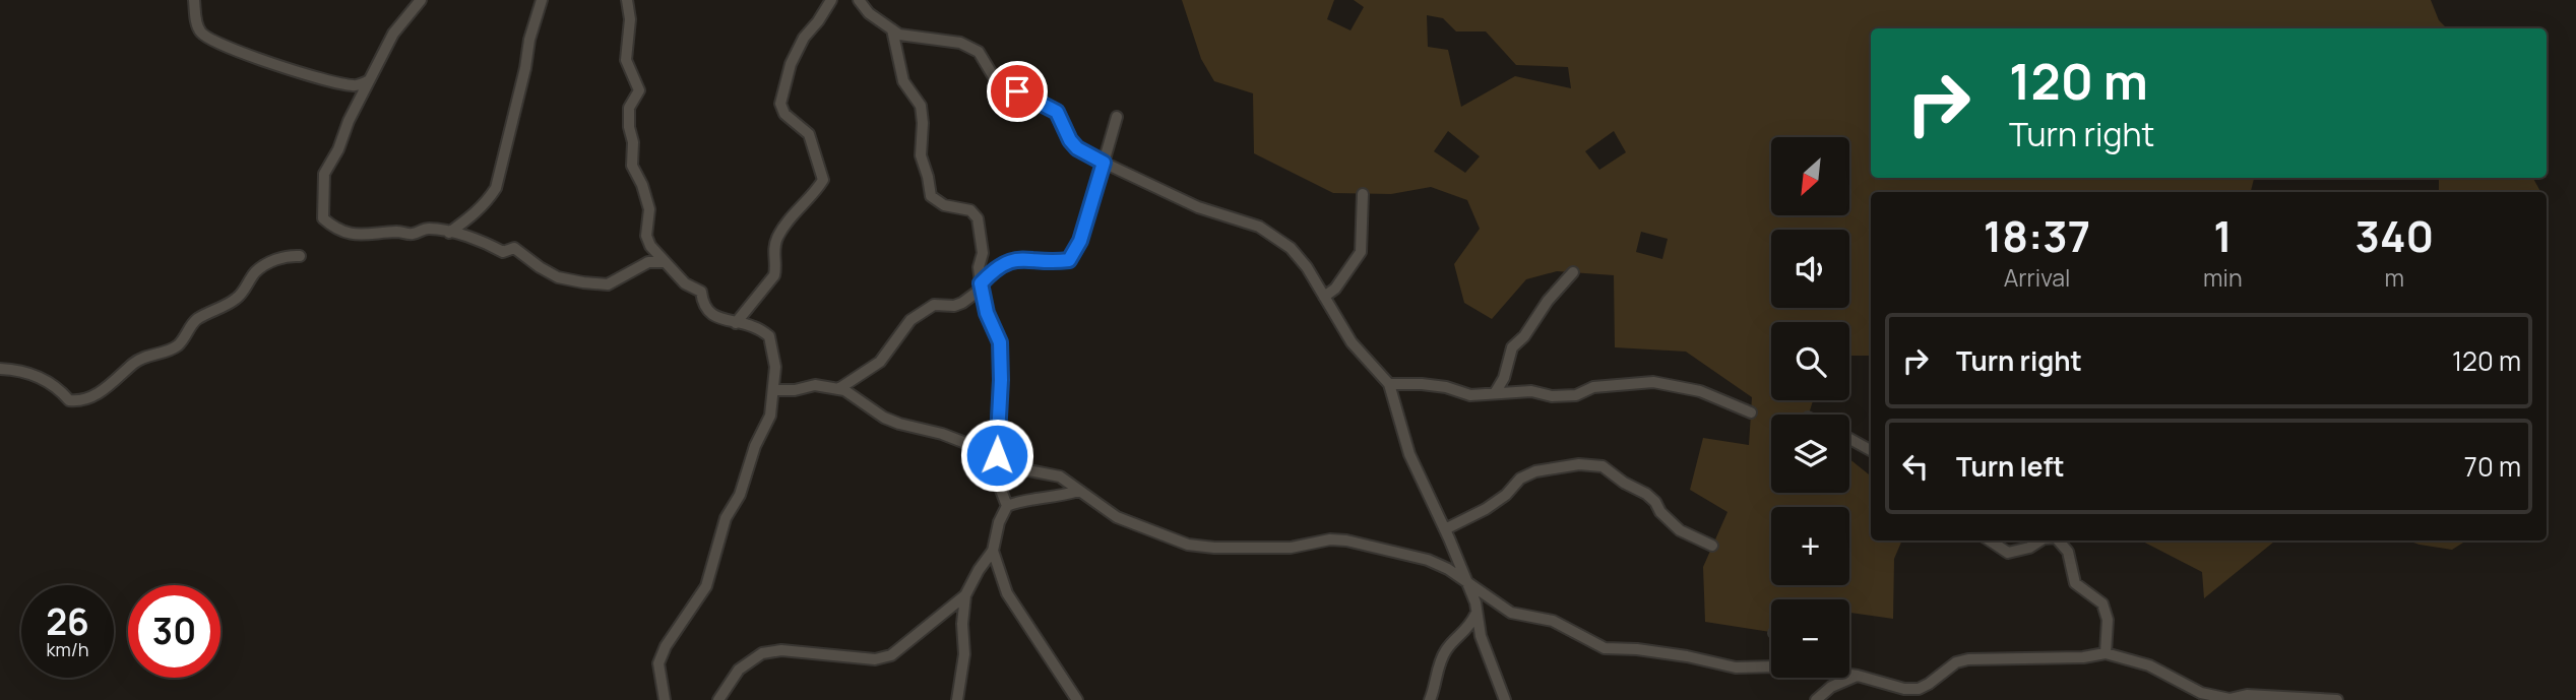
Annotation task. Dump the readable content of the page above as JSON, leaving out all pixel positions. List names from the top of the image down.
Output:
{
  "north": "bottom left",
  "page": {
    "turn": ["120 m", "Turn right"],
    "map_buttons": ["+", "−"],
    "eta": [
      "18:37",
      "Arrival",
      "1",
      "min",
      "340",
      "m"
    ],
    "list": [
      {
        "name": "Turn right",
        "value": "120 m"
      },
      {
        "name": "Turn left",
        "value": "70 m"
      }
    ],
    "speed": "26 km/h",
    "limit": "30"
  }
}
